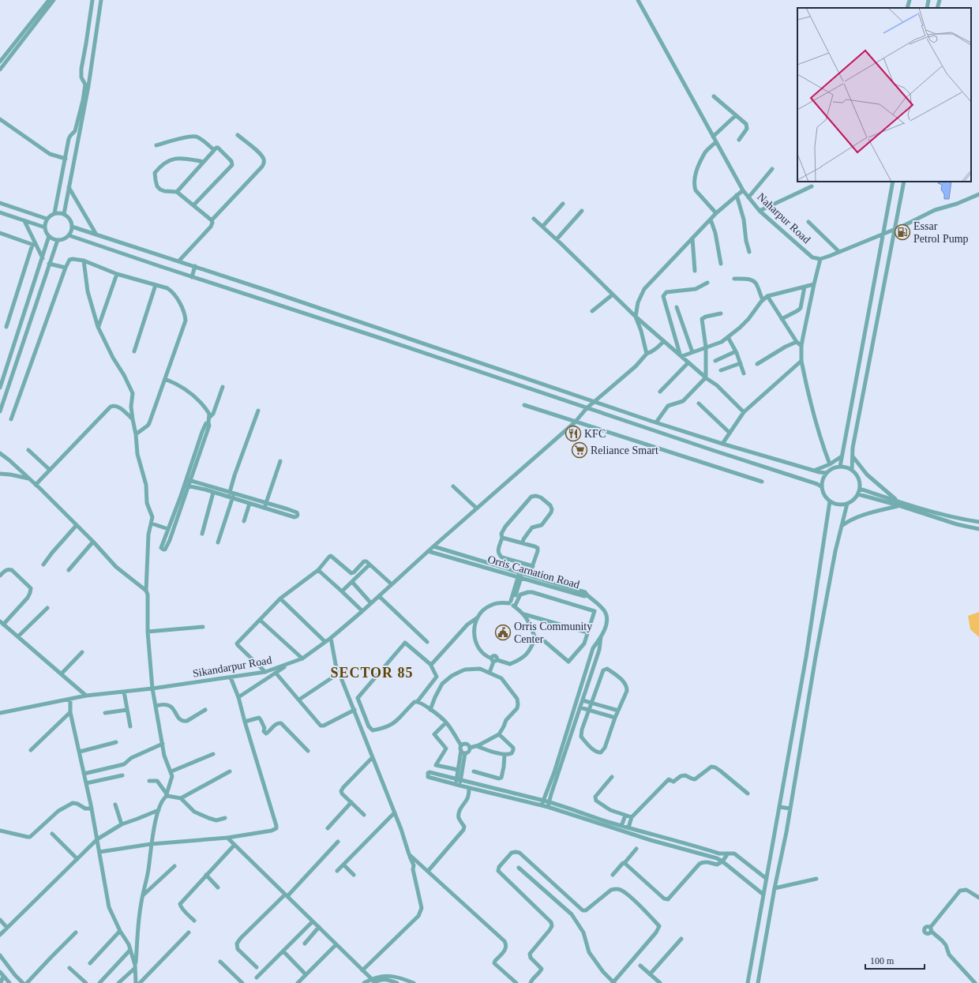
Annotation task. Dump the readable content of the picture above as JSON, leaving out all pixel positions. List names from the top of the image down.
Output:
{
  "streets": {
    "street": ["Naharpur Road", "Orris Carnation Road", "Sikandarpur Road"]
  },
  "crossings": [
    ["Orris Carnation Road", "Sikandarpur Road"]
  ],
  "districts": ["SECTOR 85"],
  "places": {
    "fuel station": ["Essar Petrol Pump"],
    "restaurant": ["KFC"],
    "supermarket": ["Reliance Smart"],
    "public building": ["Orris Community Center"]
  },
  "scale_bar": "100 m"
}
